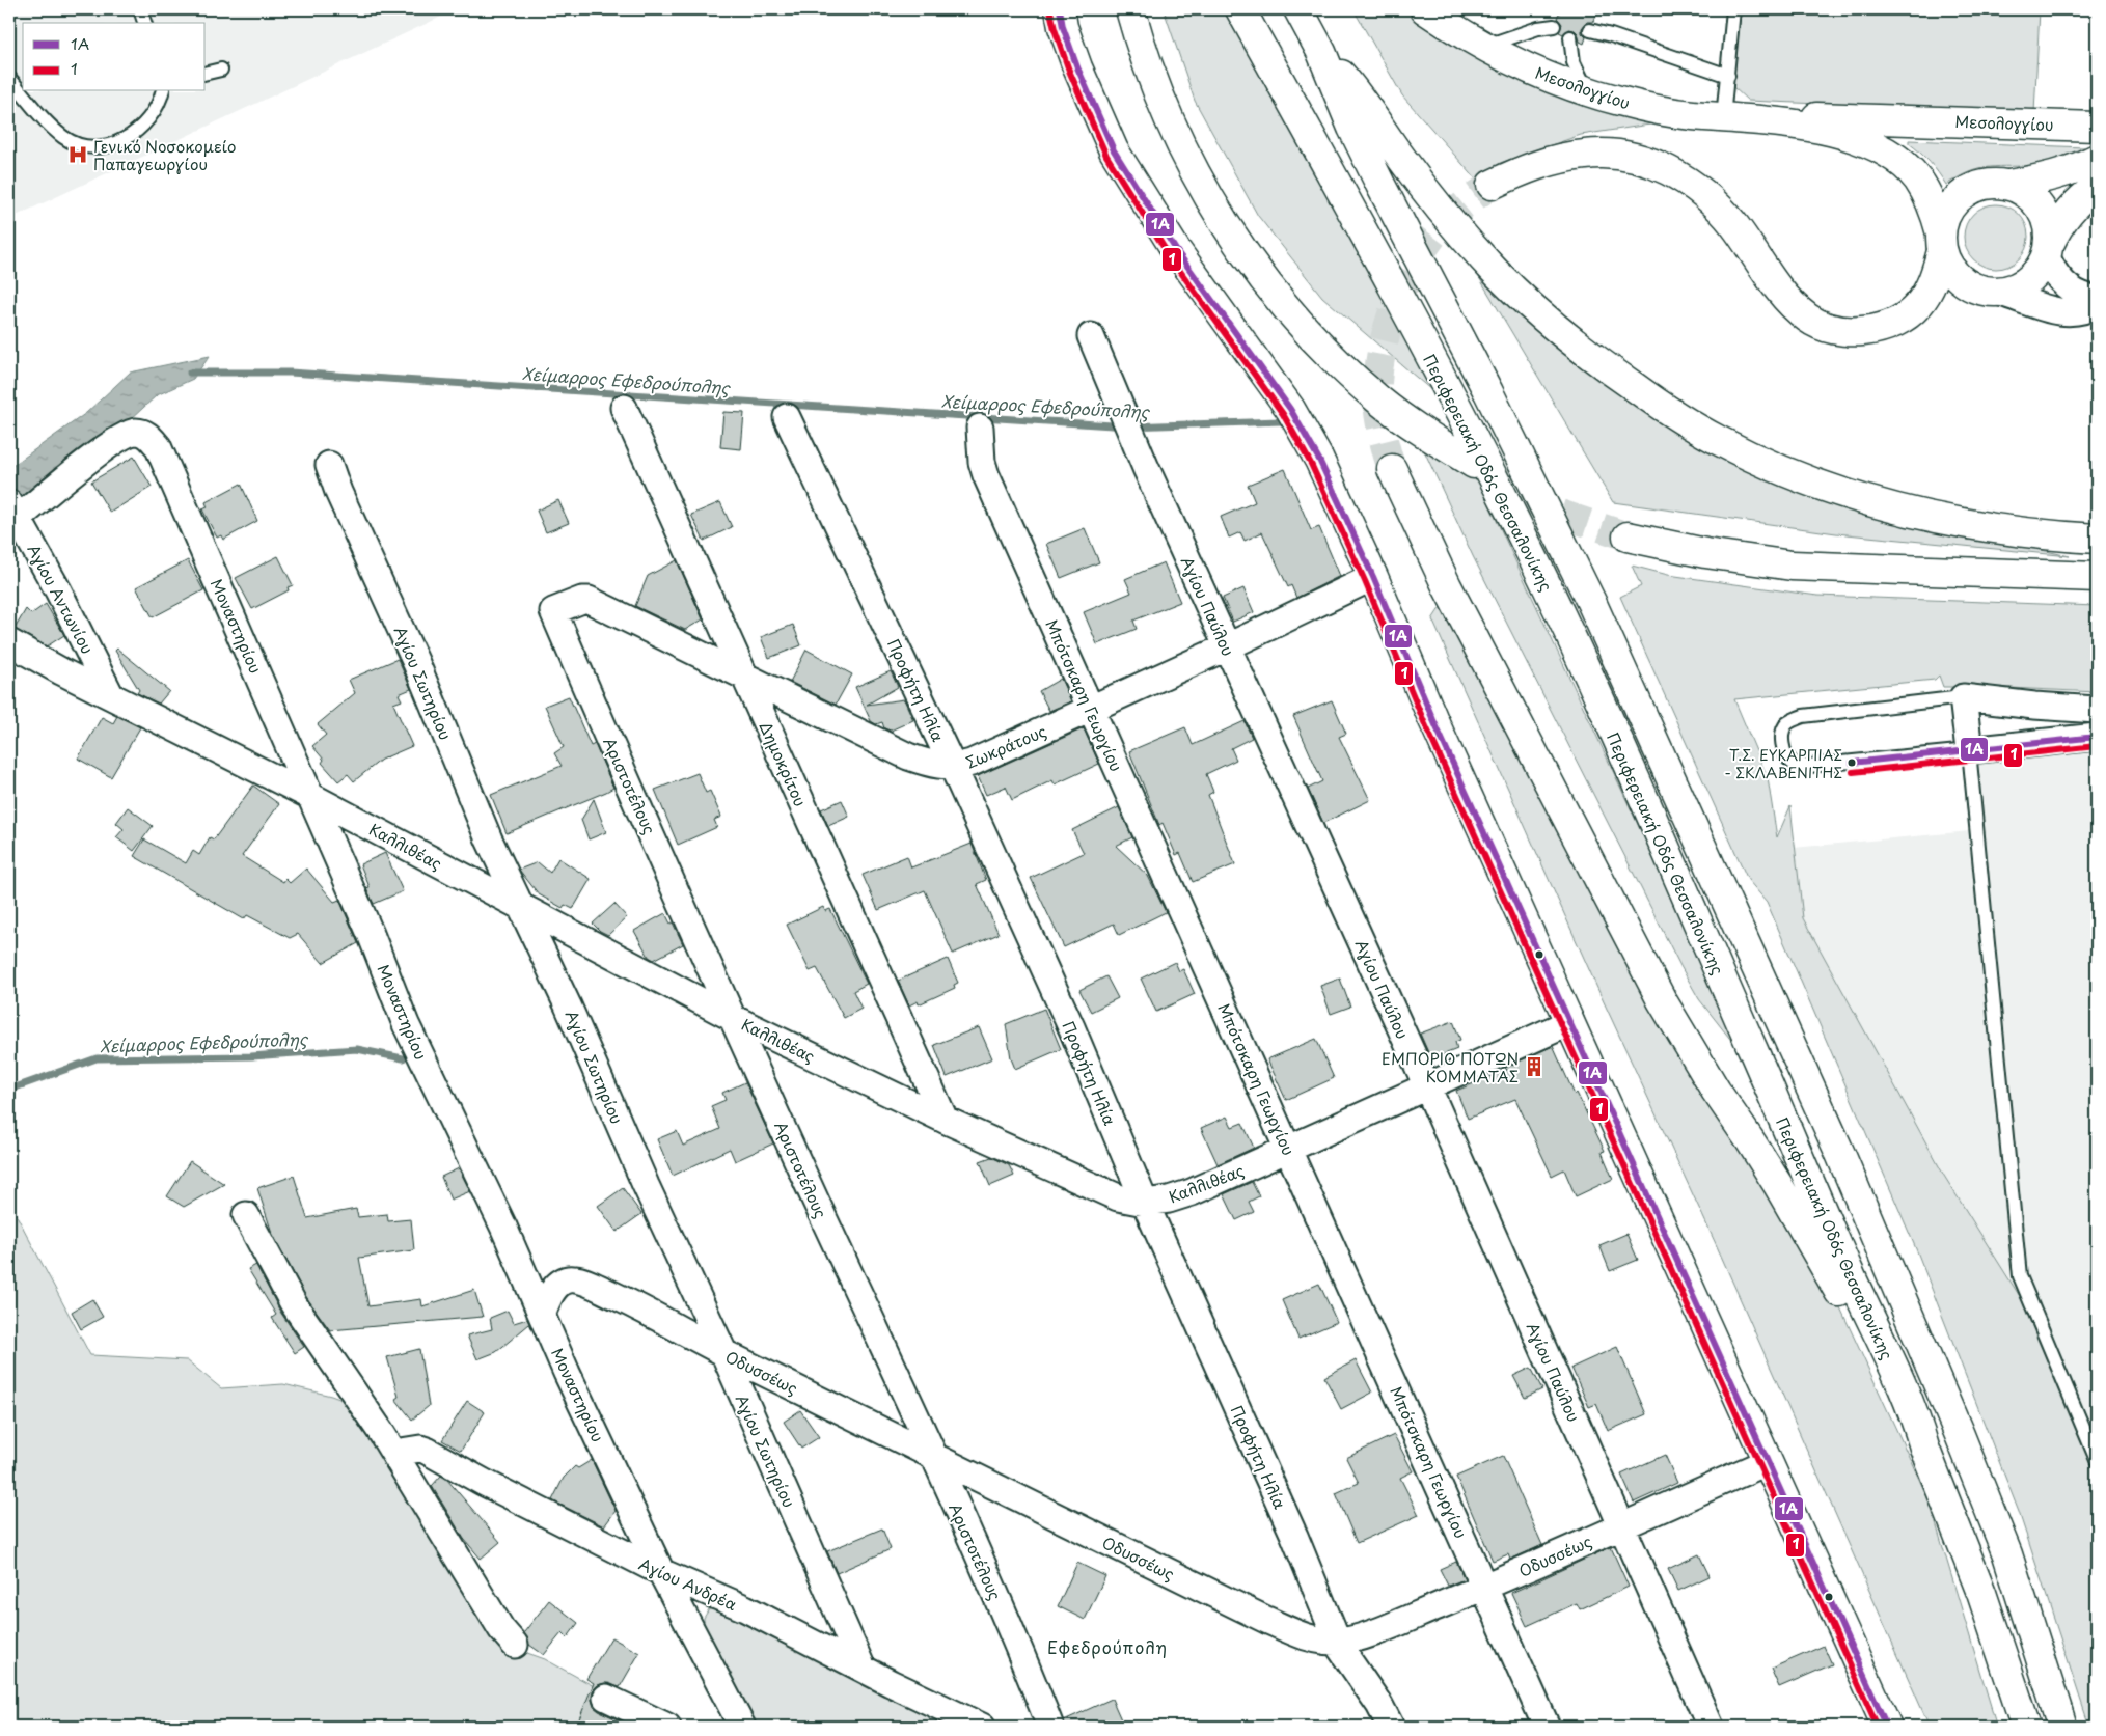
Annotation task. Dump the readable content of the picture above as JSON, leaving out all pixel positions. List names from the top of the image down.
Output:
{
  "streets": {
    "main road": ["Μεσολογγίου", "Περιφερειακή Οδός Θεσσαλονίκης"],
    "street": [
      "Αγίου Αντωνίου",
      "Αγίου Παύλου",
      "Μοναστηρίου",
      "Αγίου Σωτηρίου",
      "Προφήτη Ηλία",
      "Μπότσκαρη Γεωργίου",
      "Σωκράτους",
      "Δημοκρίτου",
      "Αριστοτέλους",
      "Καλλιθέας",
      "Οδυσσέως",
      "Αγίου Ανδρέα"
    ]
  },
  "crossings": [
    ["Αγίου Αντωνίου", "Μοναστηρίου"],
    ["Αγίου Αντωνίου", "Καλλιθέας"],
    ["Αγίου Παύλου", "Σωκράτους"],
    ["Αγίου Παύλου", "Καλλιθέας"],
    ["Αγίου Παύλου", "Οδυσσέως"],
    ["Μοναστηρίου", "Καλλιθέας"],
    ["Μοναστηρίου", "Οδυσσέως"],
    ["Μοναστηρίου", "Αγίου Ανδρέα"],
    ["Αγίου Σωτηρίου", "Καλλιθέας"],
    ["Αγίου Σωτηρίου", "Οδυσσέως"],
    ["Αγίου Σωτηρίου", "Αγίου Ανδρέα"],
    ["Προφήτη Ηλία", "Σωκράτους"],
    ["Προφήτη Ηλία", "Καλλιθέας"],
    ["Προφήτη Ηλία", "Οδυσσέως"],
    ["Μπότσκαρη Γεωργίου", "Σωκράτους"],
    ["Μπότσκαρη Γεωργίου", "Καλλιθέας"],
    ["Μπότσκαρη Γεωργίου", "Οδυσσέως"],
    ["Σωκράτους", "Δημοκρίτου"],
    ["Σωκράτους", "Αριστοτέλους"],
    ["Δημοκρίτου", "Καλλιθέας"],
    ["Αριστοτέλους", "Καλλιθέας"],
    ["Αριστοτέλους", "Οδυσσέως"]
  ],
  "districts": ["Εφεδρούπολη"],
  "water": ["Χείμαρρος Εφεδρούπολης"],
  "places": {
    "hospital": ["Γενικό Νοσοκομείο Παπαγεωργίου"],
    "other": ["Τ.Σ. ΕΥΚΑΡΠΙΑΣ - ΣΚΛΑΒΕΝΙΤΗΣ"],
    "building": ["ΕΜΠΟΡΙΟ ΠΟΤΩΝ ΚΟΜΜΑΤΑΣ"]
  },
  "lines": ["transit line 1Α", "transit line 1"],
  "legend": ["1Α", "1"]
}
